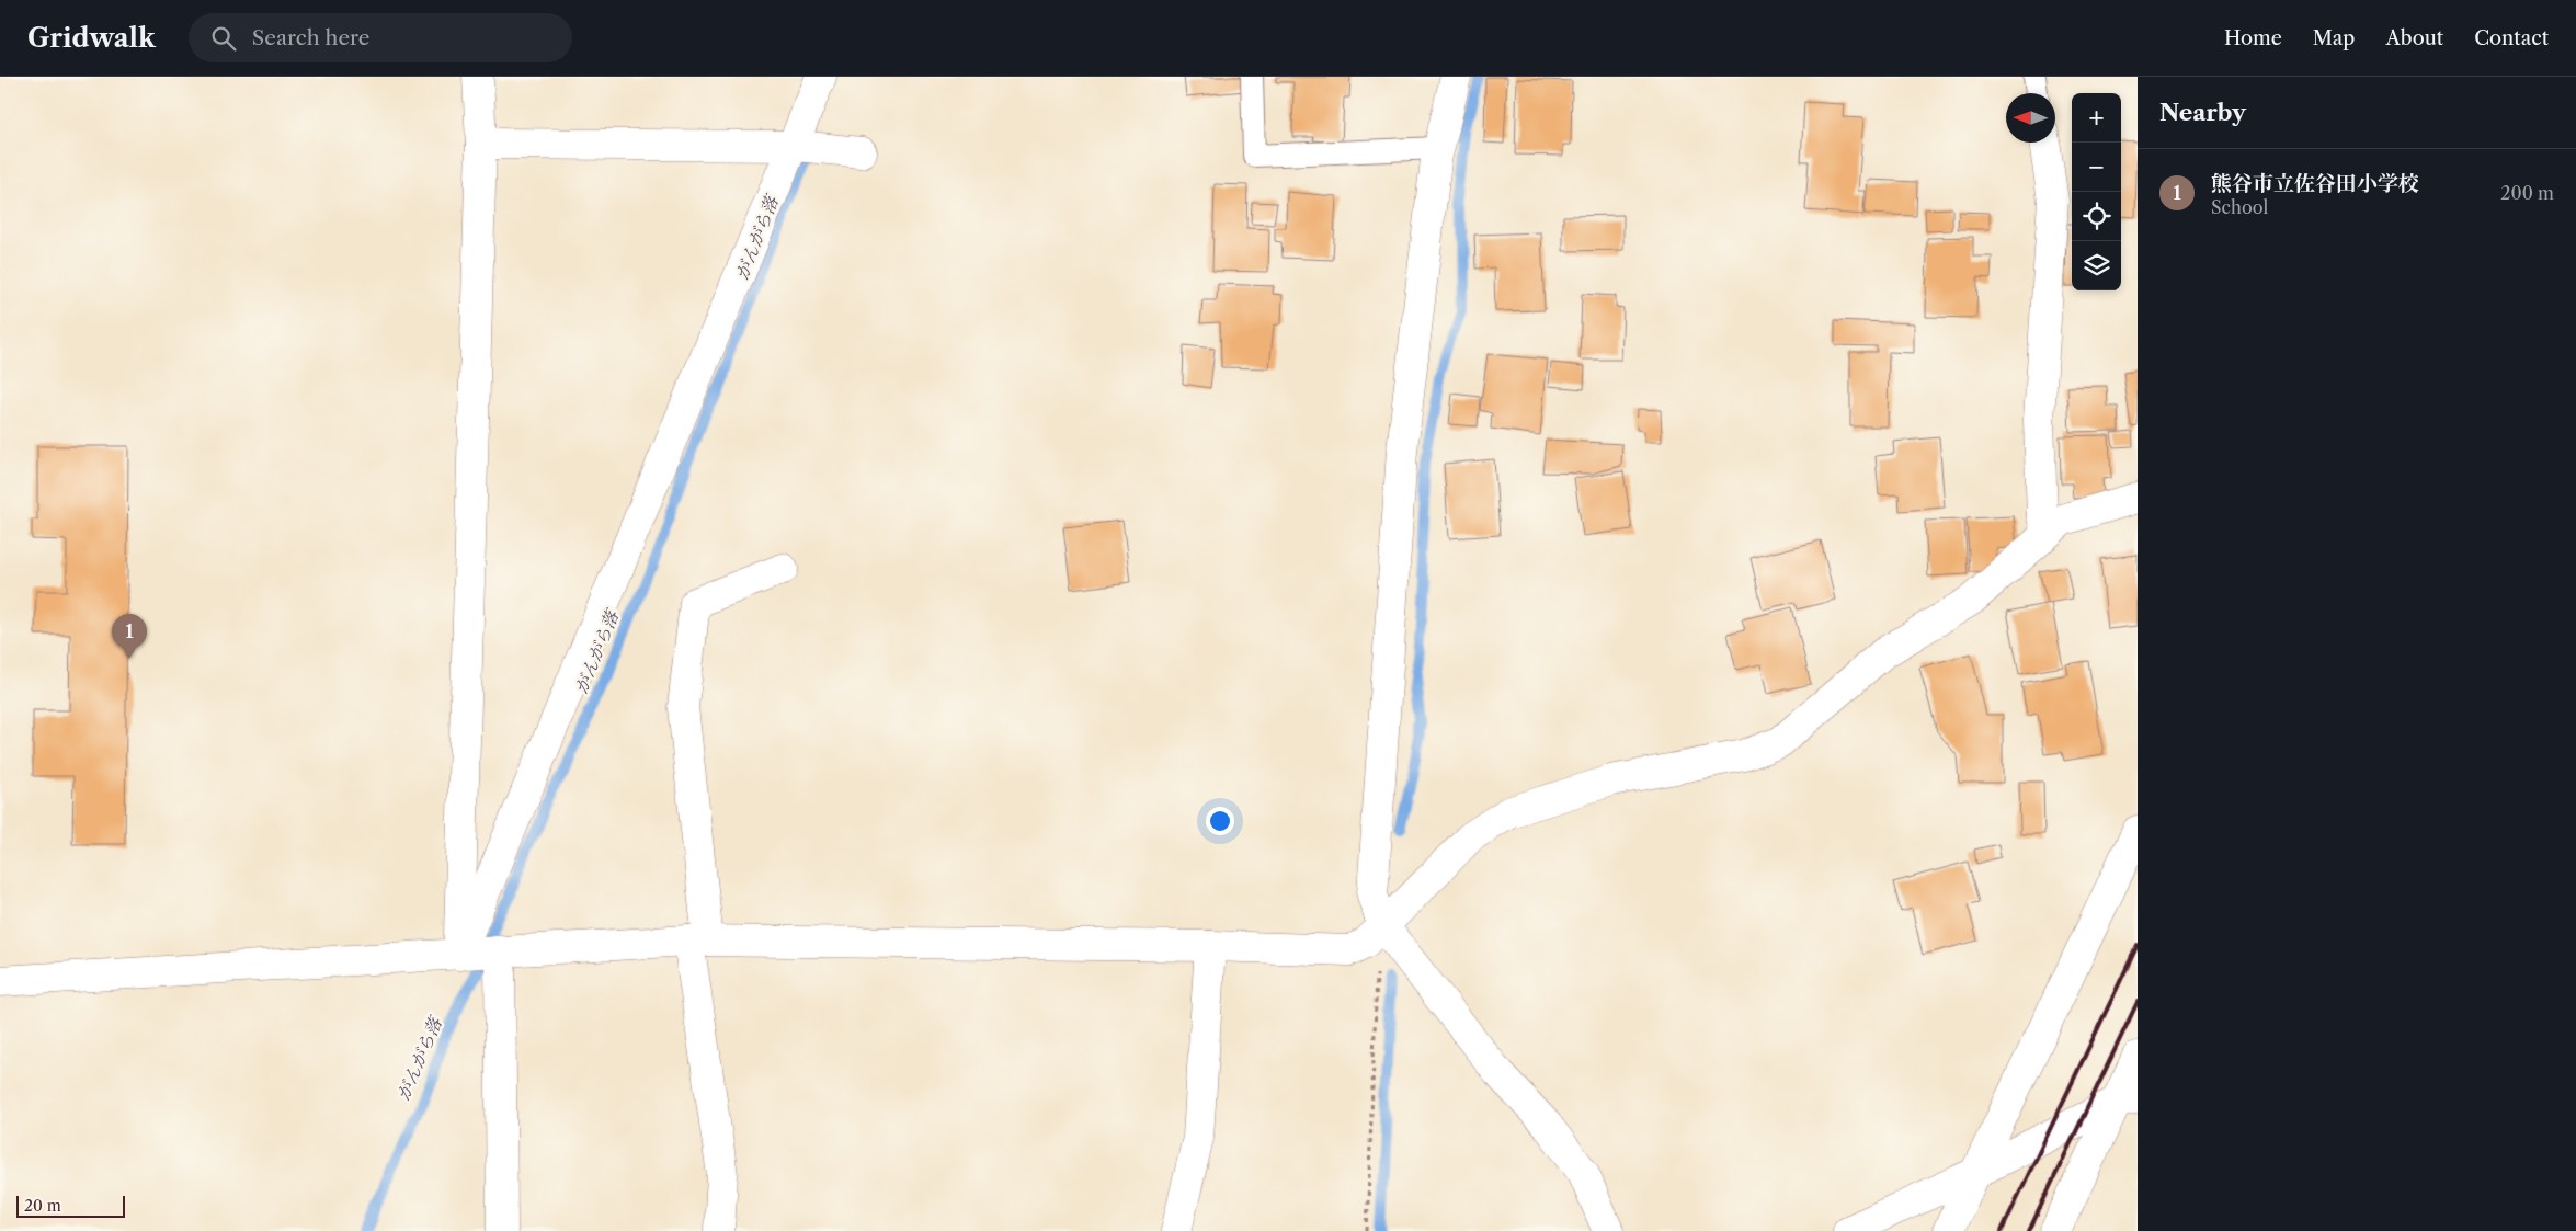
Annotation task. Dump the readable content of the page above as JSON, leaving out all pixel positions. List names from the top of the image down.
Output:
{
  "water": ["がんがら落"],
  "scale_bar": "20 m",
  "north": "left",
  "page": {
    "header": "Gridwalk",
    "search": "Search here",
    "nav": [
      "Home",
      "Map",
      "About",
      "Contact"
    ],
    "heading": "Nearby",
    "map_buttons": ["+", "−"],
    "list": [
      {
        "mark": "1",
        "name": "熊谷市立佐谷田小学校",
        "note": "School",
        "value": "200 m"
      }
    ],
    "pins": "1",
    "scale": "20 m"
  }
}
